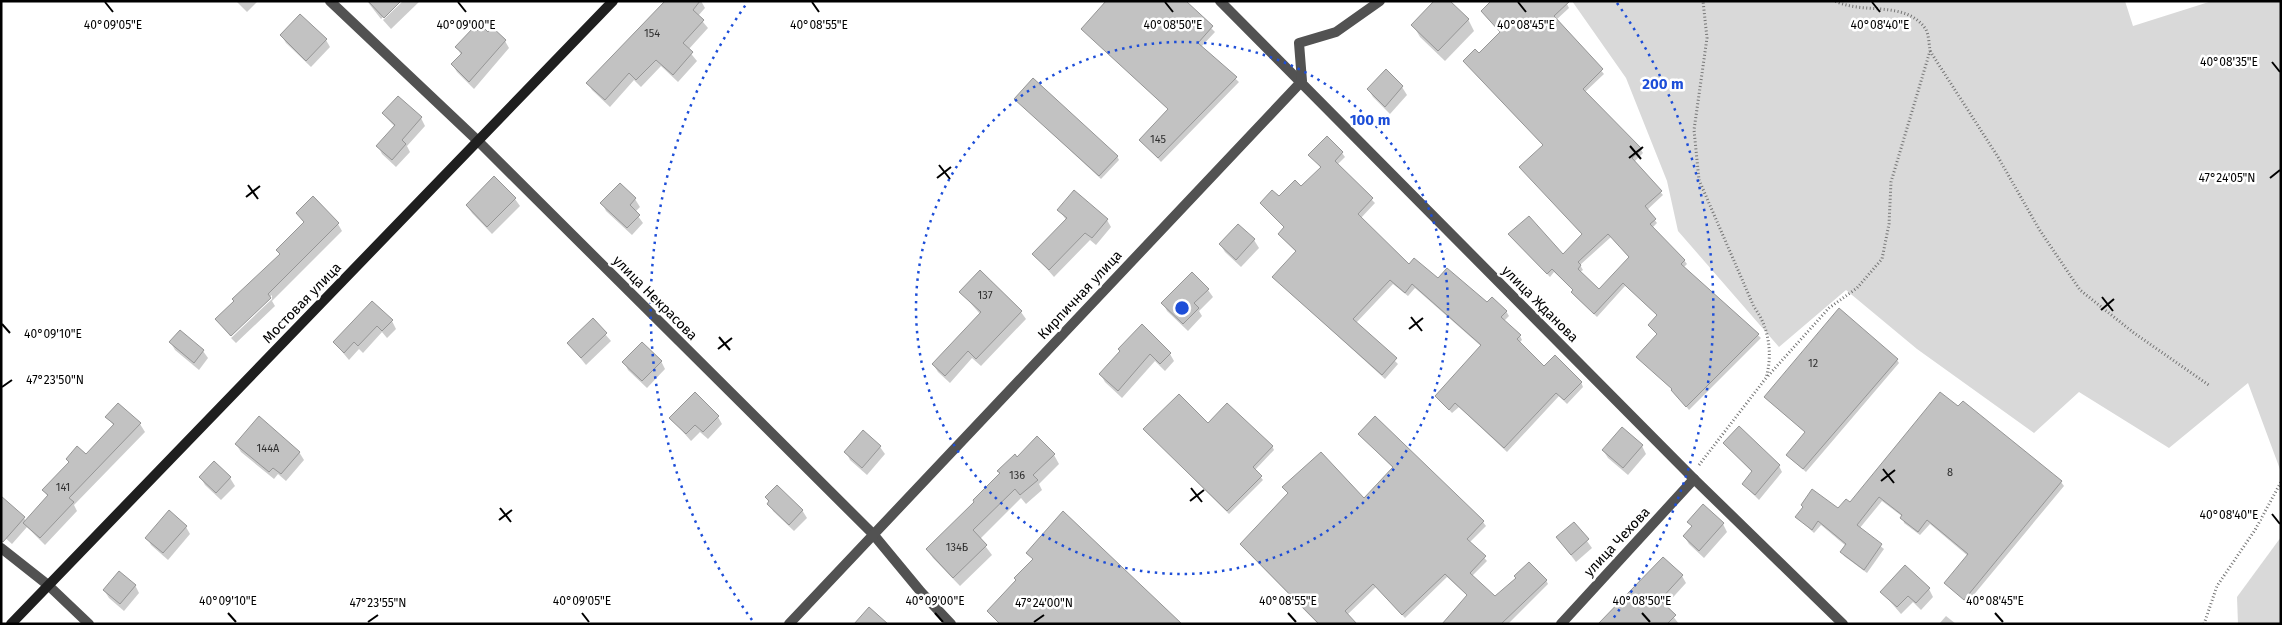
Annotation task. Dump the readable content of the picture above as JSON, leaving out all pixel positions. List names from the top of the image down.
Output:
{
  "streets": {
    "street": [
      "Кирпичная улица",
      "улица Некрасова",
      "Мостовая улица",
      "улица Жданова",
      "улица Чехова"
    ]
  },
  "crossings": [
    ["Кирпичная улица", "улица Некрасова"],
    ["Кирпичная улица", "улица Жданова"],
    ["улица Некрасова", "Мостовая улица"],
    ["улица Жданова", "улица Чехова"]
  ],
  "house_numbers": [
    "154",
    "145",
    "137",
    "12",
    "144А",
    "8",
    "136",
    "141",
    "134Б"
  ],
  "coordinates": [
    "40°09'05\"E",
    "40°09'00\"E",
    "40°08'55\"E",
    "40°08'50\"E",
    "40°08'40\"E",
    "40°08'45\"E",
    "40°08'35\"E",
    "47°24'05\"N",
    "40°09'10\"E",
    "47°23'50\"N",
    "47°23'55\"N",
    "47°24'00\"N"
  ],
  "rings": ["200 m", "100 m"]
}
